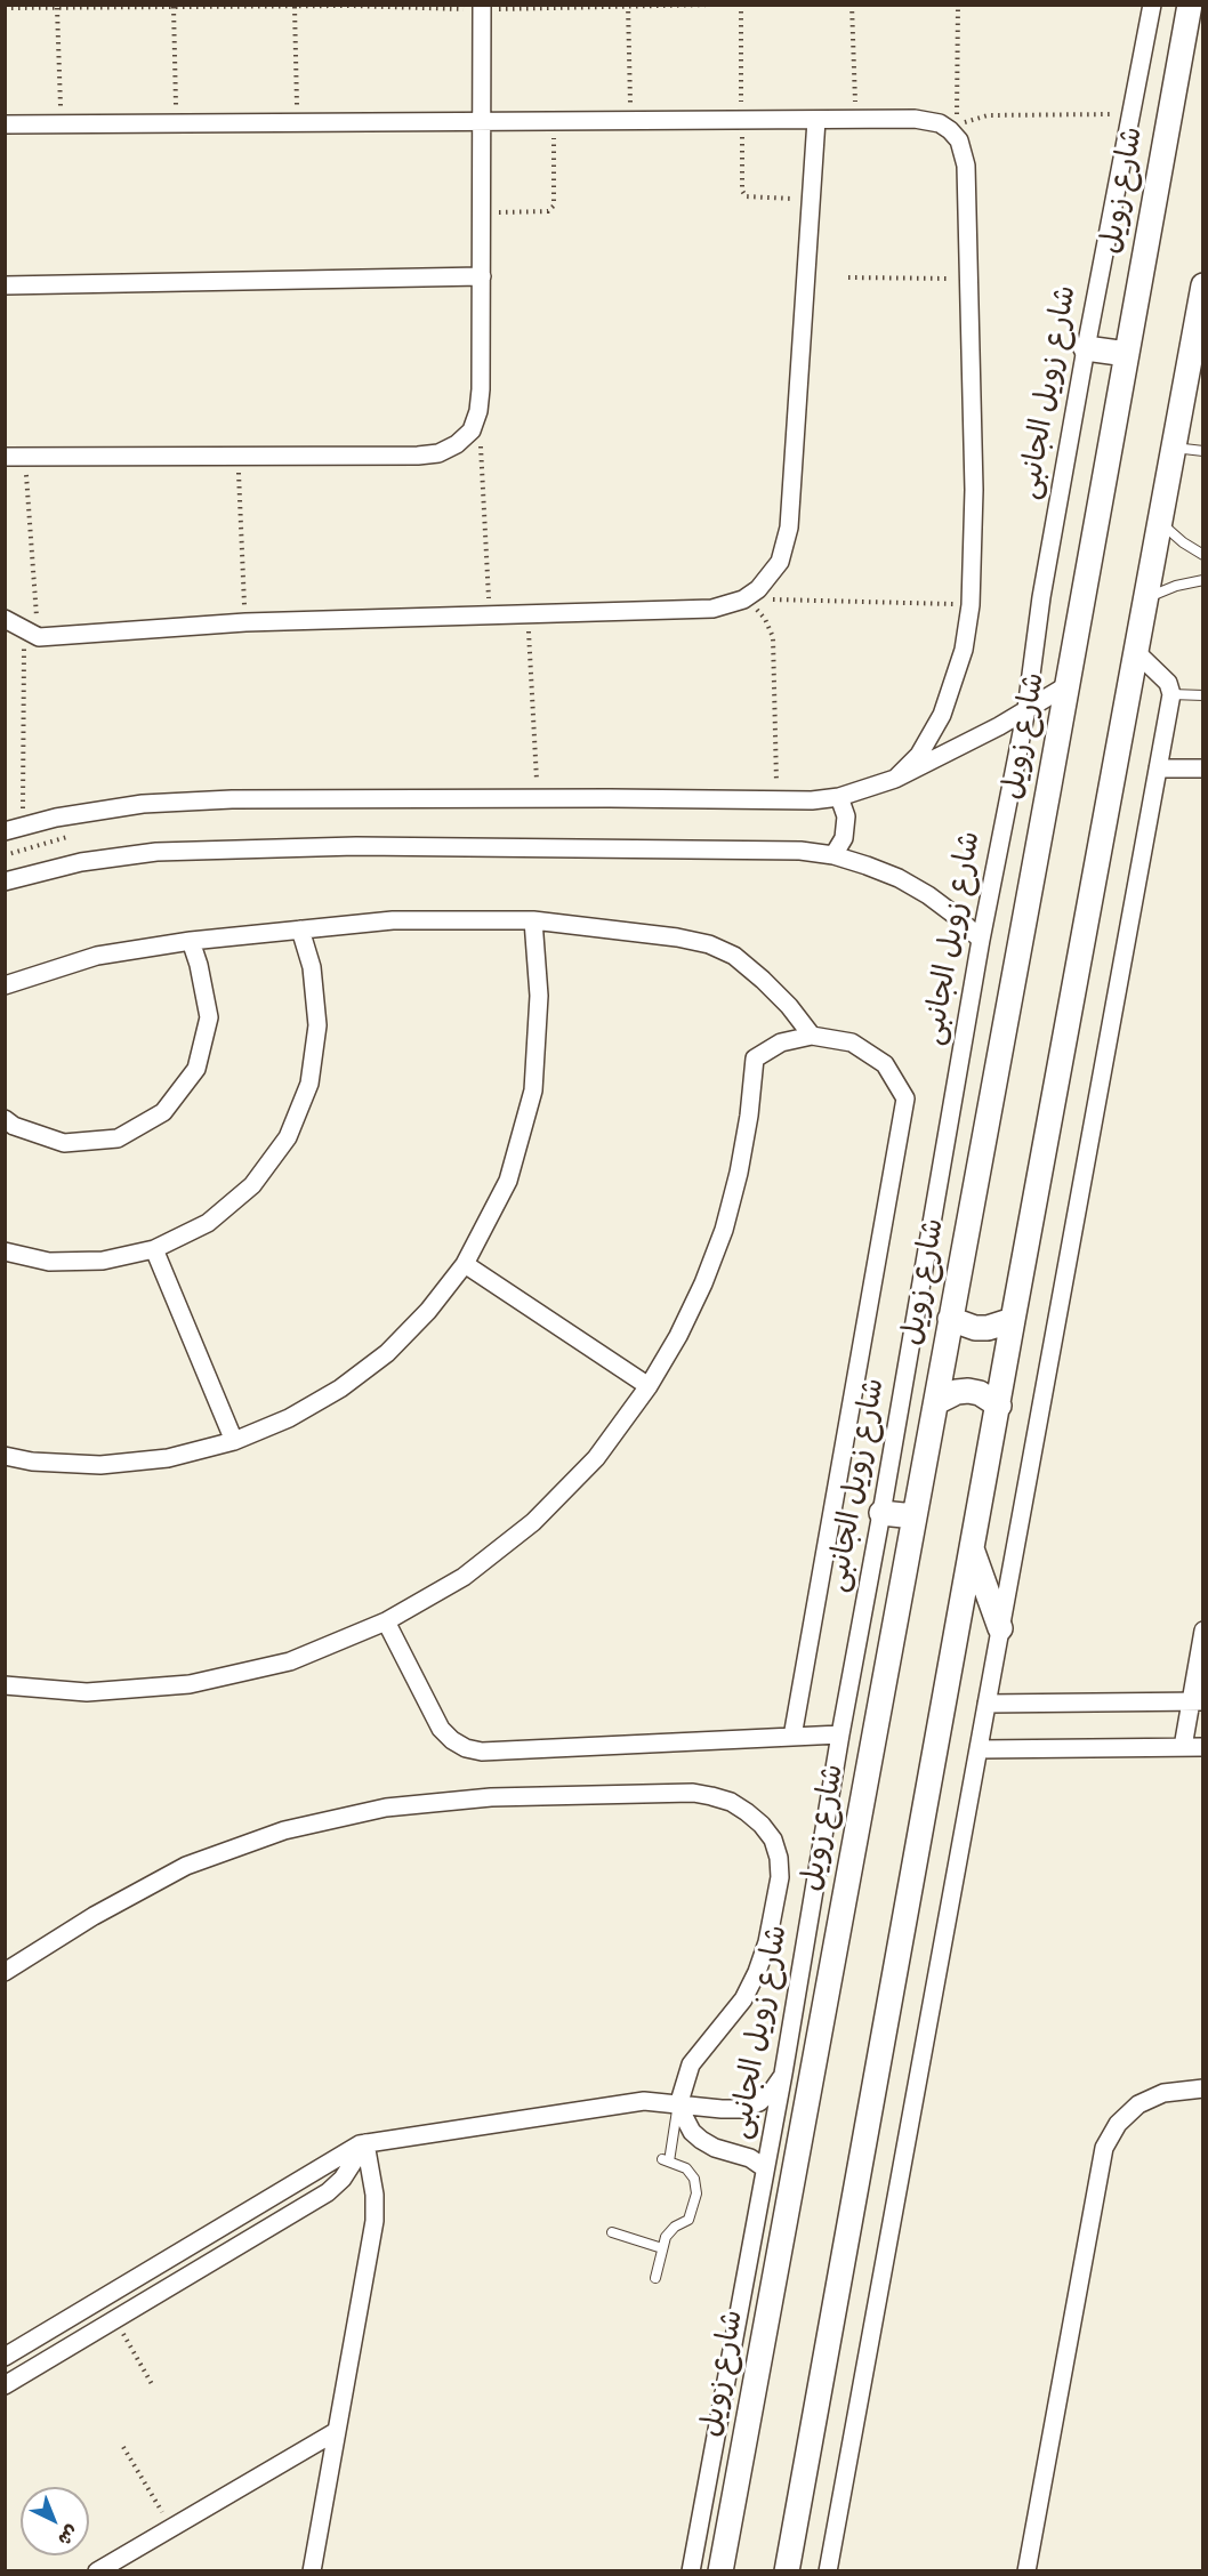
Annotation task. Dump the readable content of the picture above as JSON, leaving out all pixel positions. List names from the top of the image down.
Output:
{
  "streets": {
    "main road": ["شارع زويل"],
    "street": ["شارع زويل الجانبى"]
  },
  "north": "bottom right"
}
